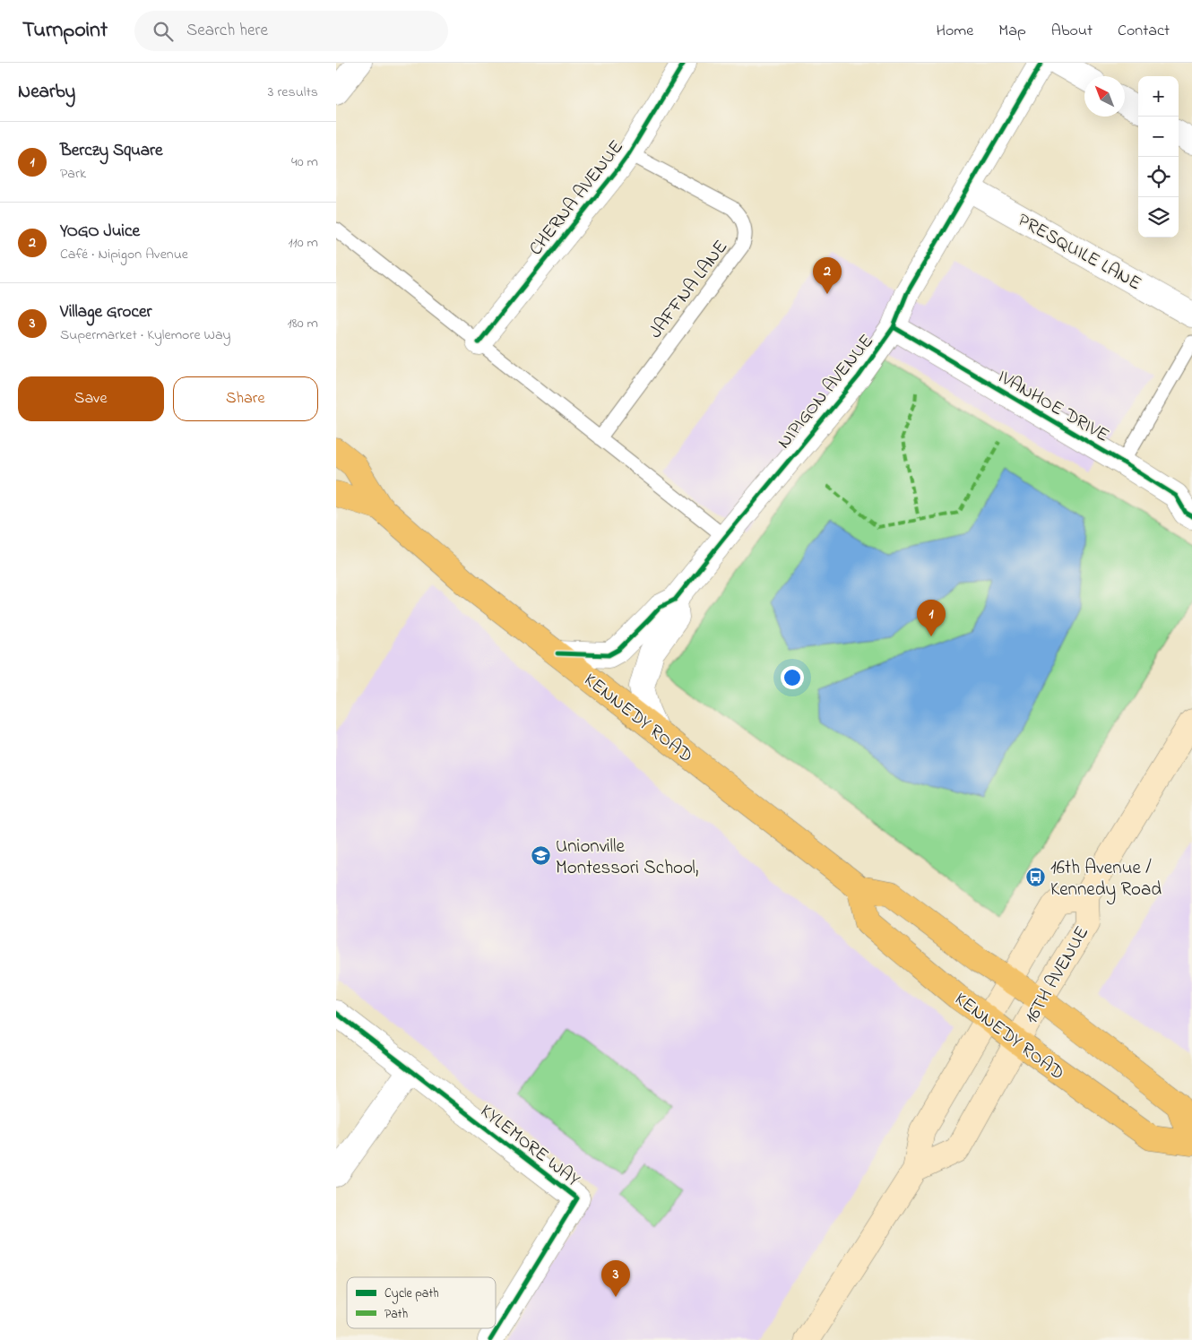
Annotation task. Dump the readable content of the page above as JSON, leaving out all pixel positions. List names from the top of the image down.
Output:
{
  "streets": {
    "main road": ["KENNEDY ROAD", "16TH AVENUE"],
    "street": [
      "CHERNA AVENUE",
      "PRESQUILE LANE",
      "NIPIGON AVENUE",
      "IVANHOE DRIVE",
      "KYLEMORE WAY"
    ],
    "lane": ["JAFFNA LANE"]
  },
  "crossings": [
    ["CHERNA AVENUE", "JAFFNA LANE"],
    ["PRESQUILE LANE", "NIPIGON AVENUE"],
    ["NIPIGON AVENUE", "IVANHOE DRIVE"],
    ["NIPIGON AVENUE", "KENNEDY ROAD"],
    ["KENNEDY ROAD", "16TH AVENUE"]
  ],
  "places": {
    "school or university": ["Unionville Montessori School,"],
    "bus stop": ["16th Avenue / Kennedy Road"]
  },
  "legend": ["Cycle path", "Path"],
  "north": "top left",
  "page": {
    "header": "Turnpoint",
    "search": "Search here",
    "nav": [
      "Home",
      "Map",
      "About",
      "Contact"
    ],
    "heading": ["Nearby", "3 results"],
    "map_buttons": ["+", "−"],
    "list": [
      {
        "mark": "1",
        "name": "Berczy Square",
        "note": "Park",
        "value": "40 m"
      },
      {
        "mark": "2",
        "name": "YOGO Juice",
        "note": "Café · Nipigon Avenue",
        "value": "110 m"
      },
      {
        "mark": "3",
        "name": "Village Grocer",
        "note": "Supermarket · Kylemore Way",
        "value": "180 m"
      }
    ],
    "pins": ["2", "1", "3"],
    "buttons": ["Save", "Share"]
  }
}
